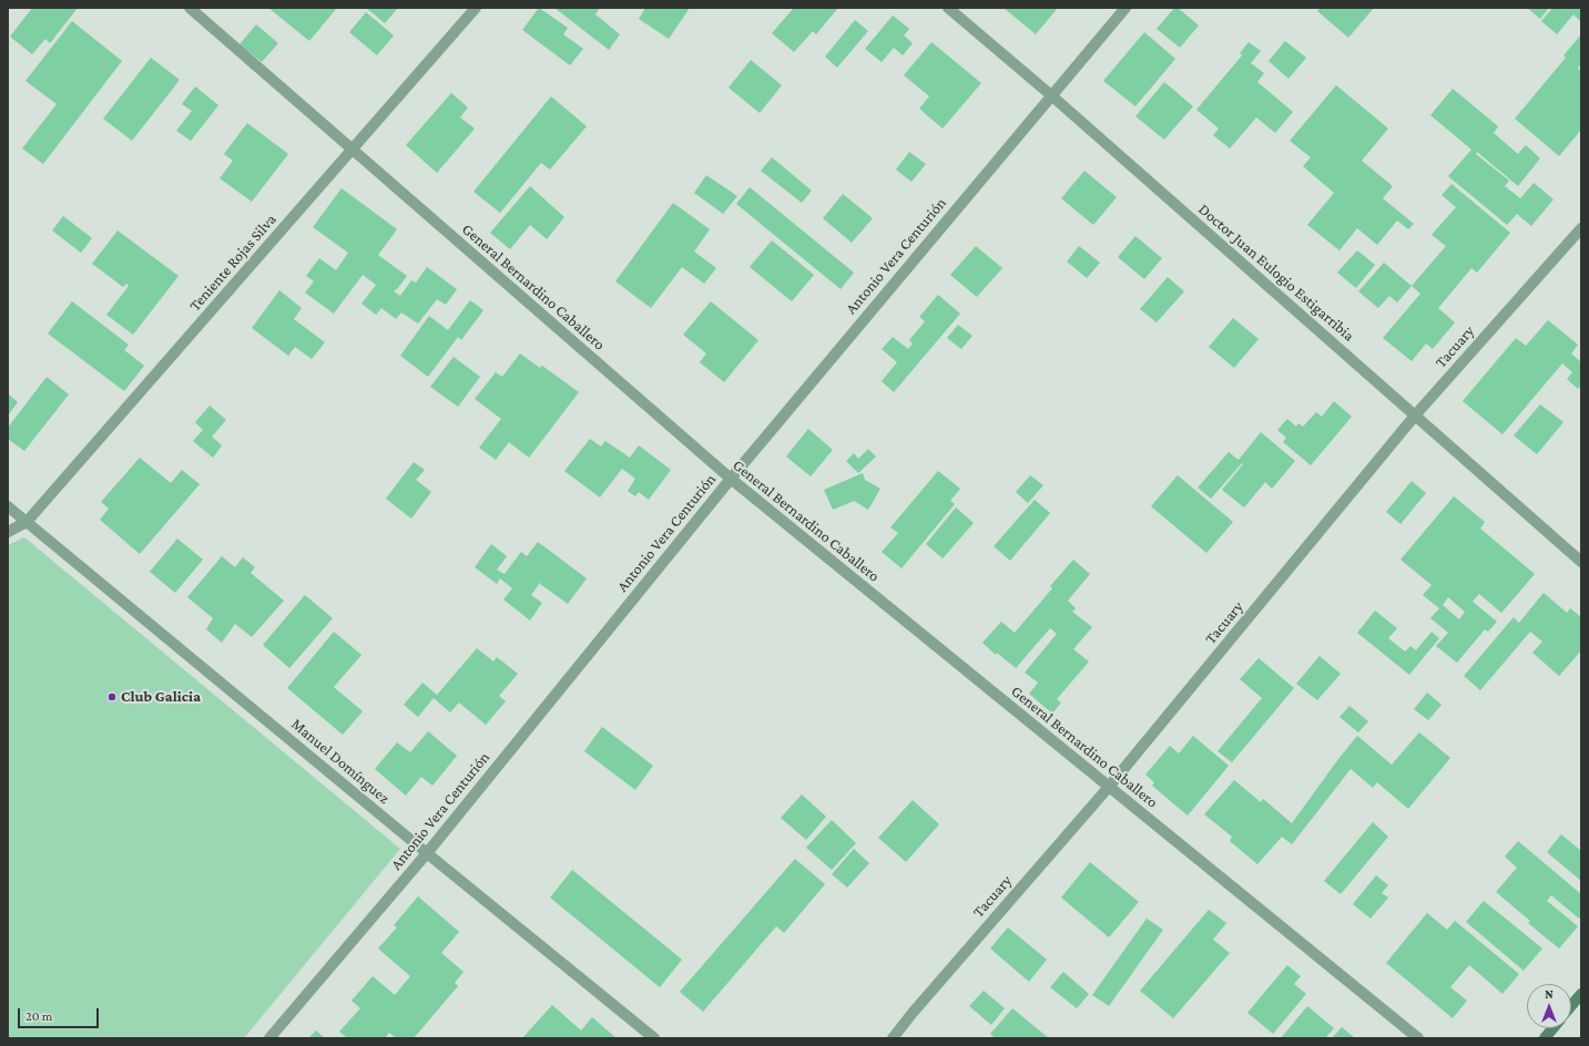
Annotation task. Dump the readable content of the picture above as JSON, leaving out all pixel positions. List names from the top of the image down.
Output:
{
  "streets": {
    "street": [
      "Antonio Vera Centurión",
      "Teniente Rojas Silva",
      "Doctor Juan Eulogio Estigarribia",
      "General Bernardino Caballero",
      "Tacuary",
      "Manuel Domínguez"
    ]
  },
  "crossings": [
    ["Antonio Vera Centurión", "Doctor Juan Eulogio Estigarribia"],
    ["Antonio Vera Centurión", "General Bernardino Caballero"],
    ["Antonio Vera Centurión", "Manuel Domínguez"],
    ["Teniente Rojas Silva", "General Bernardino Caballero"],
    ["Teniente Rojas Silva", "Manuel Domínguez"],
    ["Doctor Juan Eulogio Estigarribia", "Tacuary"],
    ["General Bernardino Caballero", "Tacuary"]
  ],
  "places": ["Club Galicia"],
  "scale_bar": "20 m",
  "north": "top"
}
